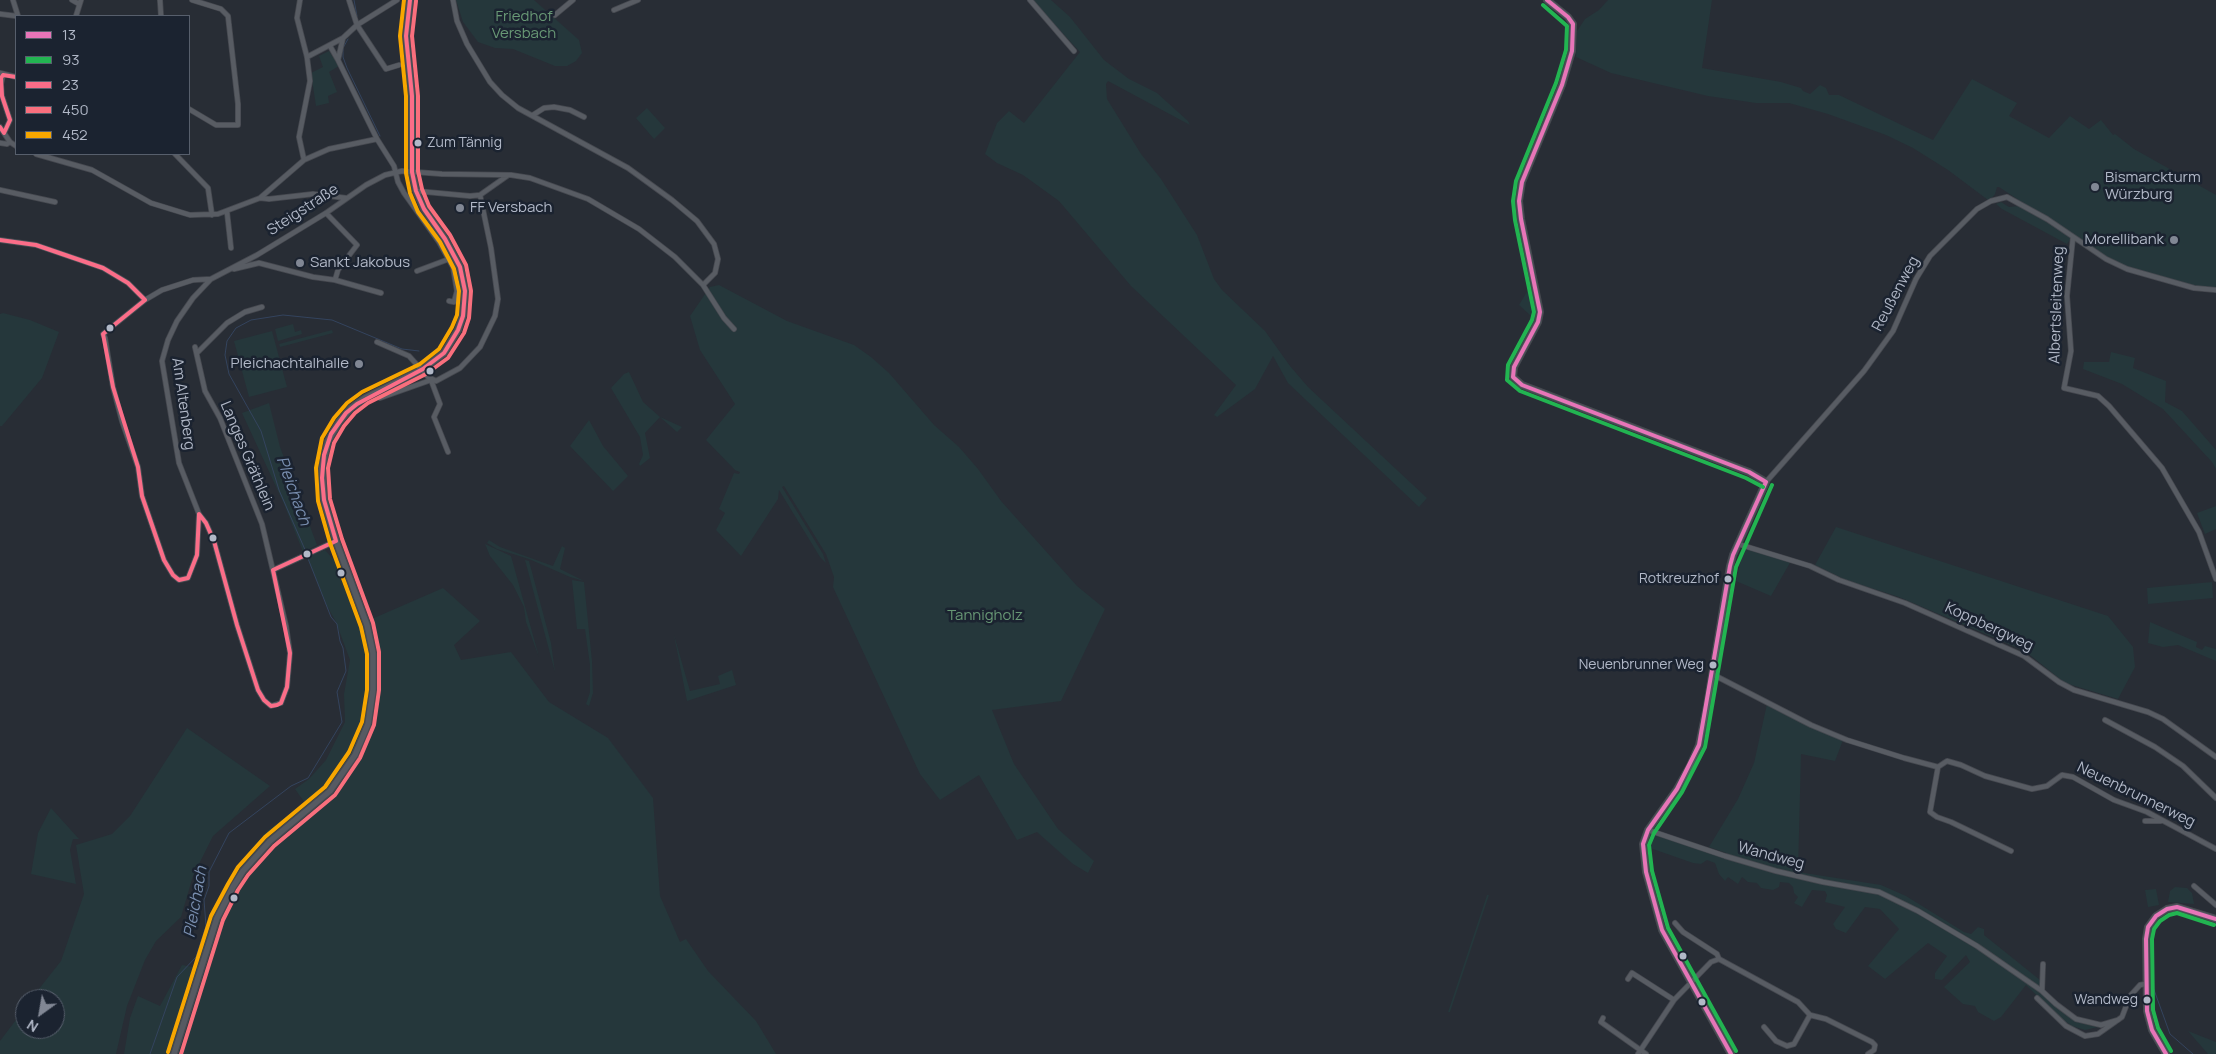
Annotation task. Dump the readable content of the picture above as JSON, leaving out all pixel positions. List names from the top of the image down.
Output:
{
  "streets": {
    "street": [
      "Steigstraße",
      "Reußenweg",
      "Albertsleitenweg",
      "Am Altenberg",
      "Langes Gräthlein",
      "Koppbergweg",
      "Neuenbrunnerweg",
      "Wandweg"
    ]
  },
  "crossings": [
    ["Steigstraße", "Am Altenberg"],
    ["Reußenweg", "Albertsleitenweg"],
    ["Am Altenberg", "Langes Gräthlein"]
  ],
  "water": ["Pleichach"],
  "parks": ["Friedhof Versbach", "Tannigholz"],
  "places": [
    "Zum Tännig",
    "Bismarckturm Würzburg",
    "FF Versbach",
    "Morellibank",
    "Sankt Jakobus",
    "Pleichachtalhalle",
    "Rotkreuzhof",
    "Neuenbrunner Weg",
    "Wandweg"
  ],
  "lines": [
    "transit line 13",
    "transit line 23",
    "transit line 452",
    "transit line 450",
    "transit line 93"
  ],
  "legend": [
    "13",
    "93",
    "23",
    "450",
    "452"
  ],
  "north": "bottom left"
}
